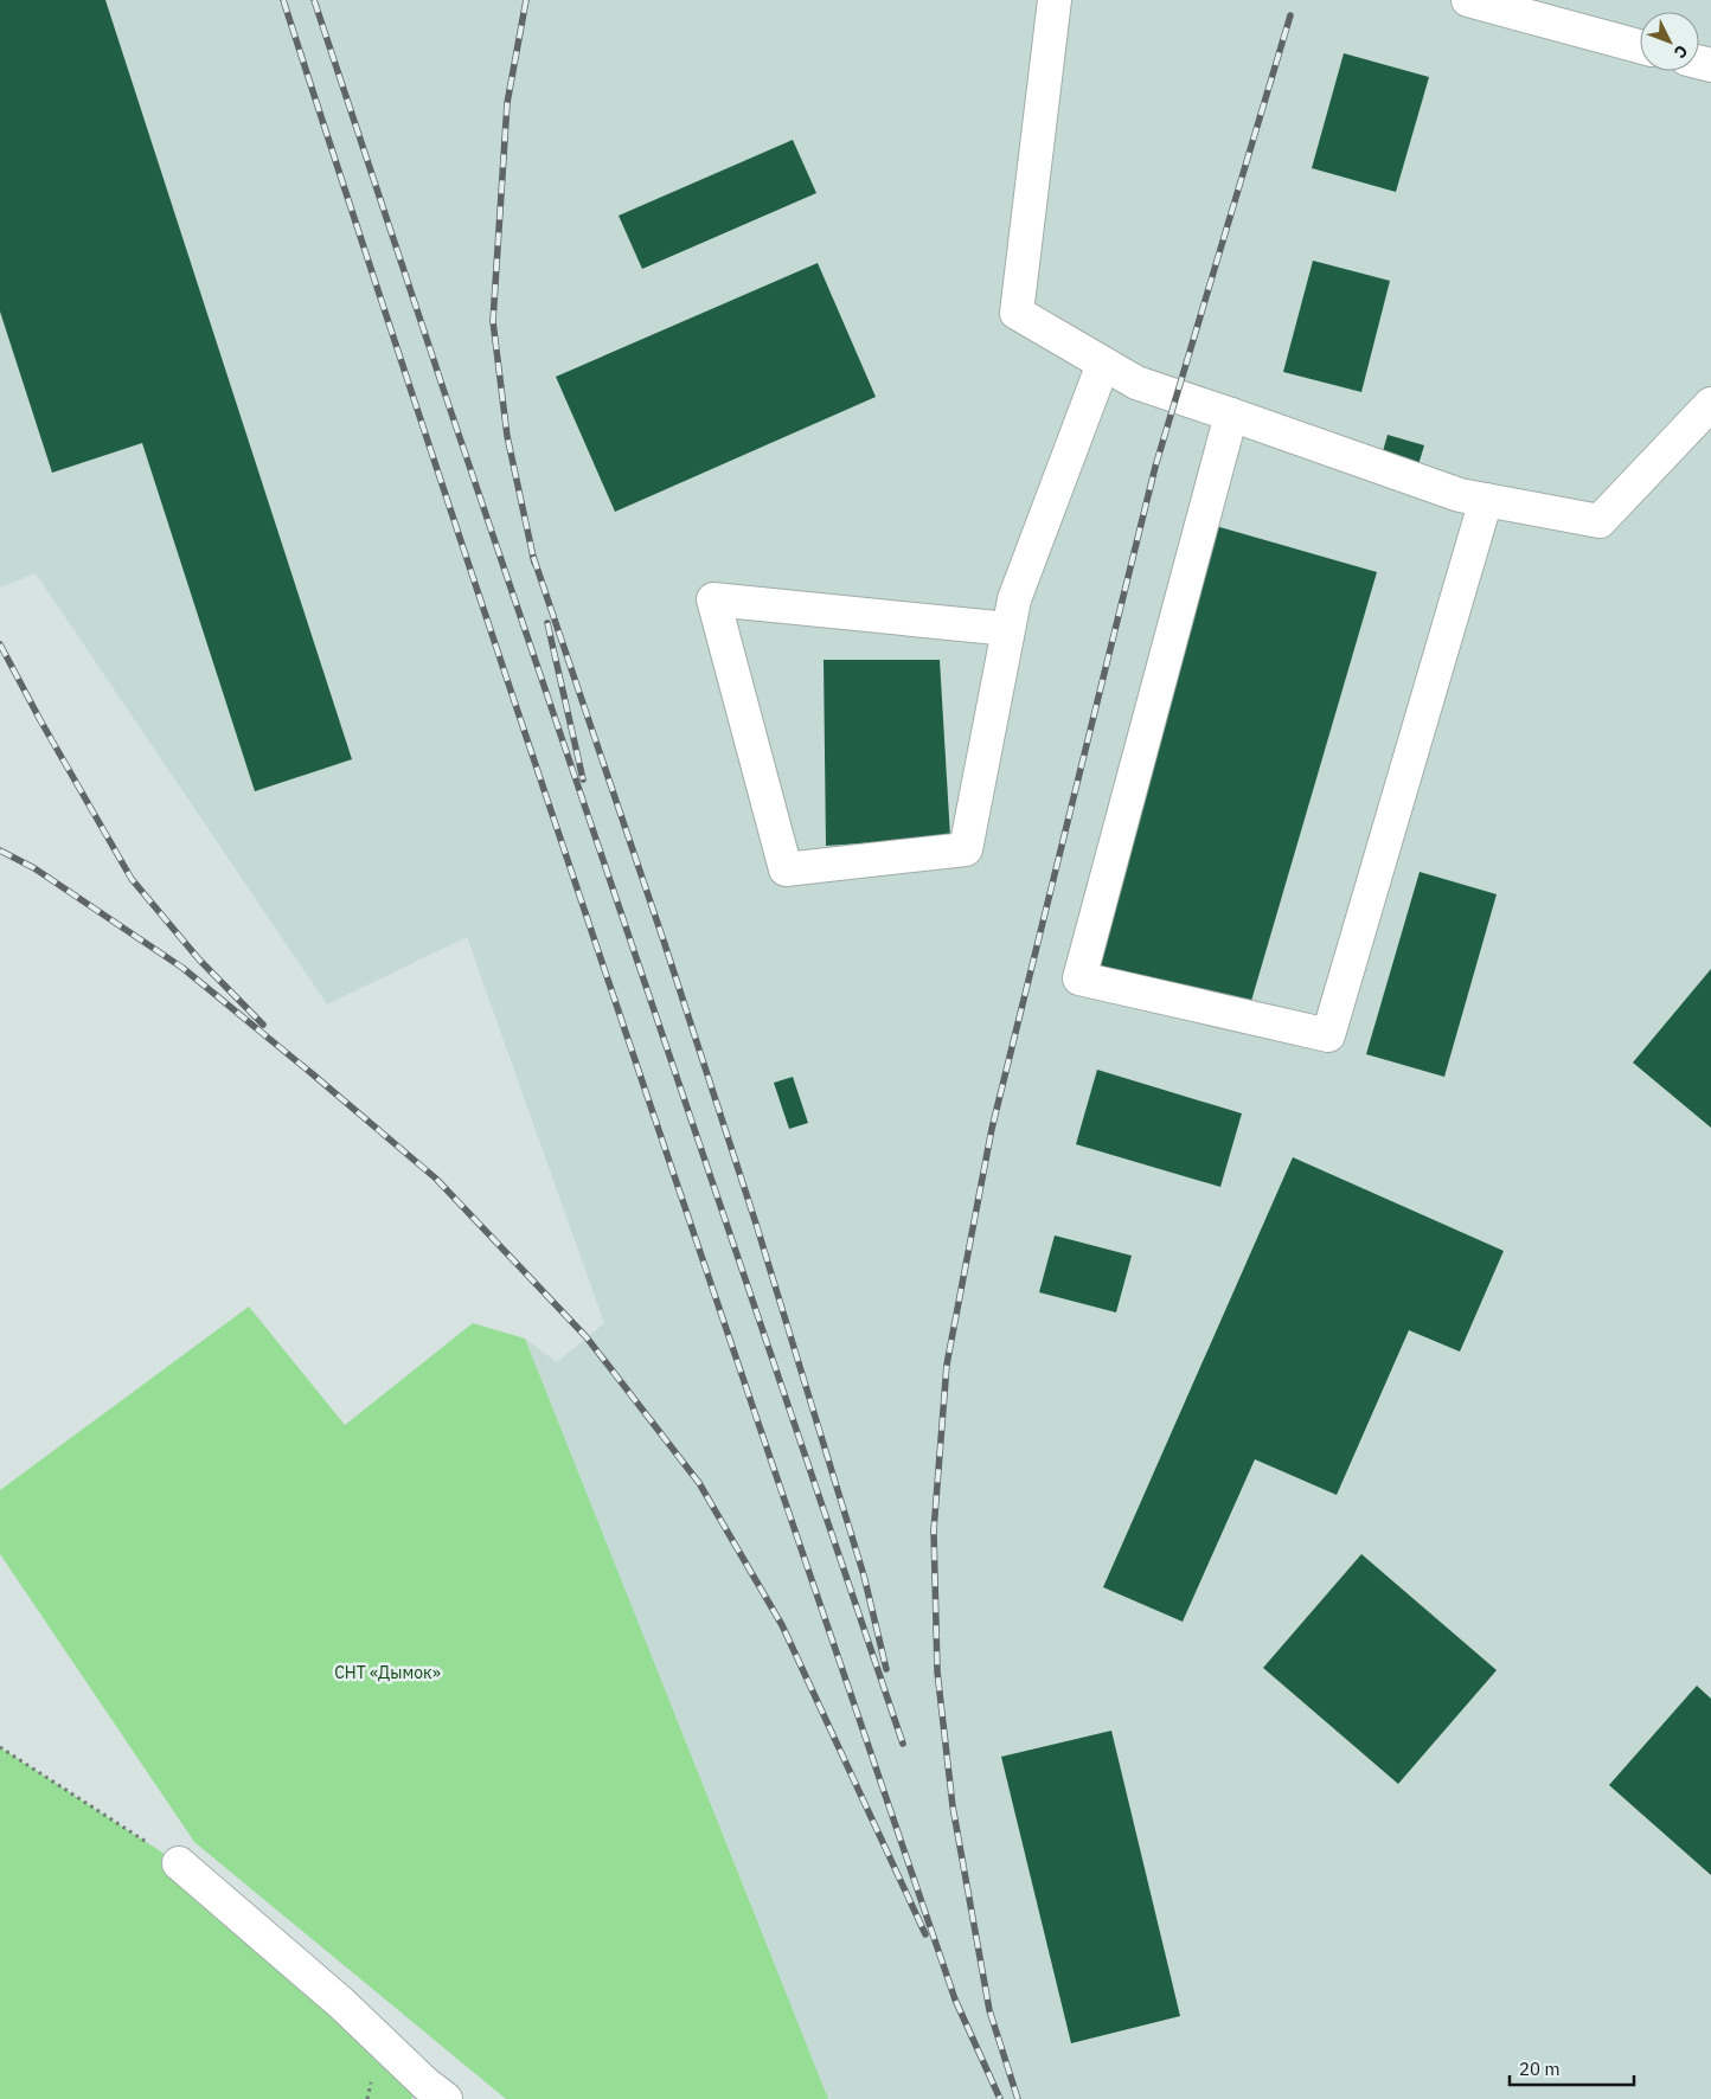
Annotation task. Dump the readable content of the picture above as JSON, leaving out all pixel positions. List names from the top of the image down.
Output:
{
  "parks": ["СНТ «Дымок»"],
  "scale_bar": "20 m",
  "north": "bottom right"
}
